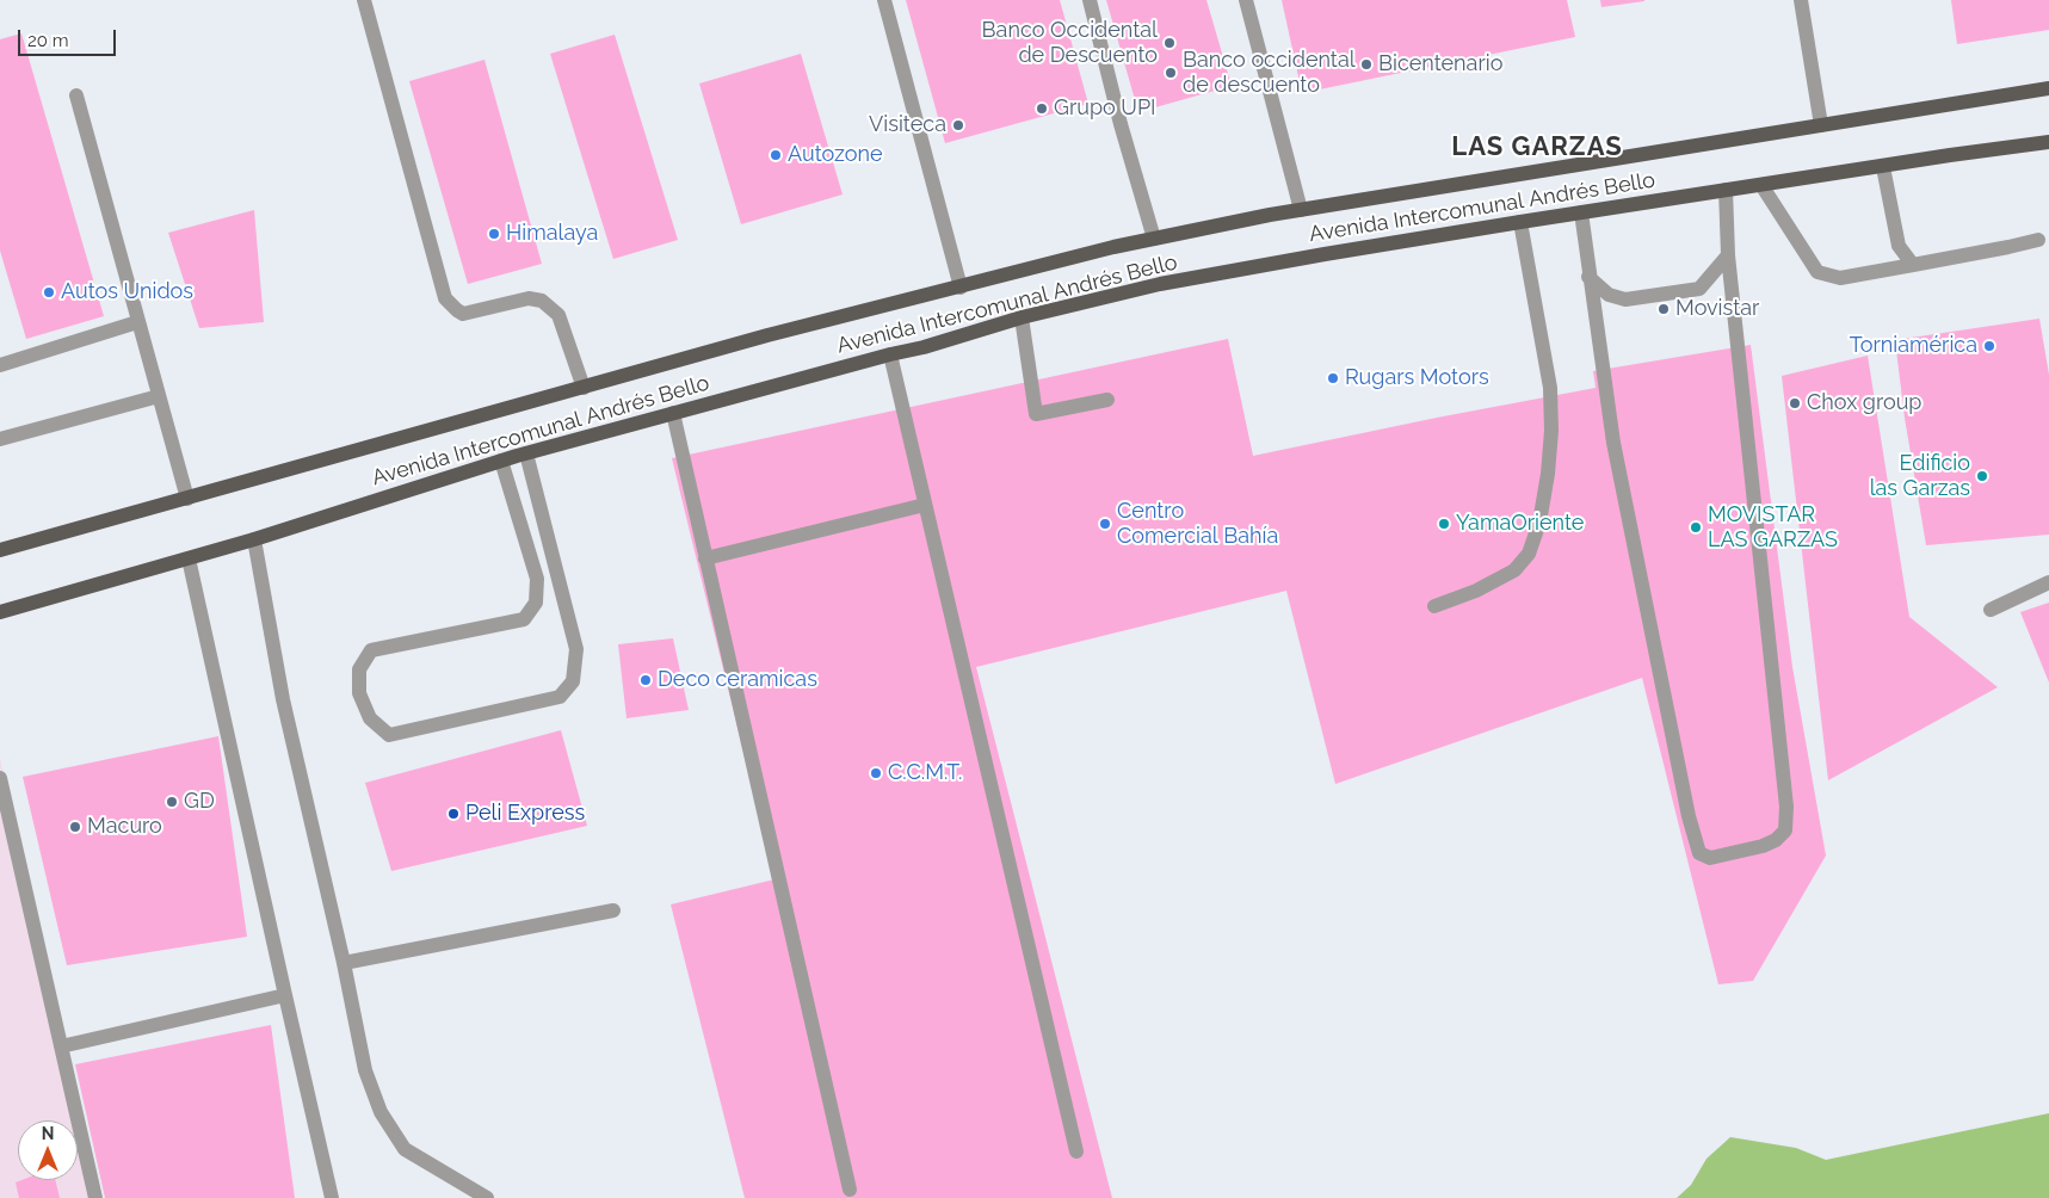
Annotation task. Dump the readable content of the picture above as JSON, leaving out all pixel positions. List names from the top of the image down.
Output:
{
  "streets": {
    "main road": ["Avenida Intercomunal Andrés Bello"]
  },
  "districts": ["LAS GARZAS"],
  "places": [
    "Banco Occidental de Descuento",
    "Bicentenario",
    "Banco occidental de descuento",
    "Grupo UPI",
    "Visiteca",
    "Autozone",
    "Himalaya",
    "Autos Unidos",
    "Movistar",
    "Torniamérica",
    "Rugars Motors",
    "Chox group",
    "Edificio las Garzas",
    "Centro Comercial Bahía",
    "YamaOriente",
    "MOVISTAR LAS GARZAS",
    "Deco ceramicas",
    "C.C.M.T.",
    "GD",
    "Peli Express",
    "Macuro"
  ],
  "scale_bar": "20 m",
  "north": "top"
}
